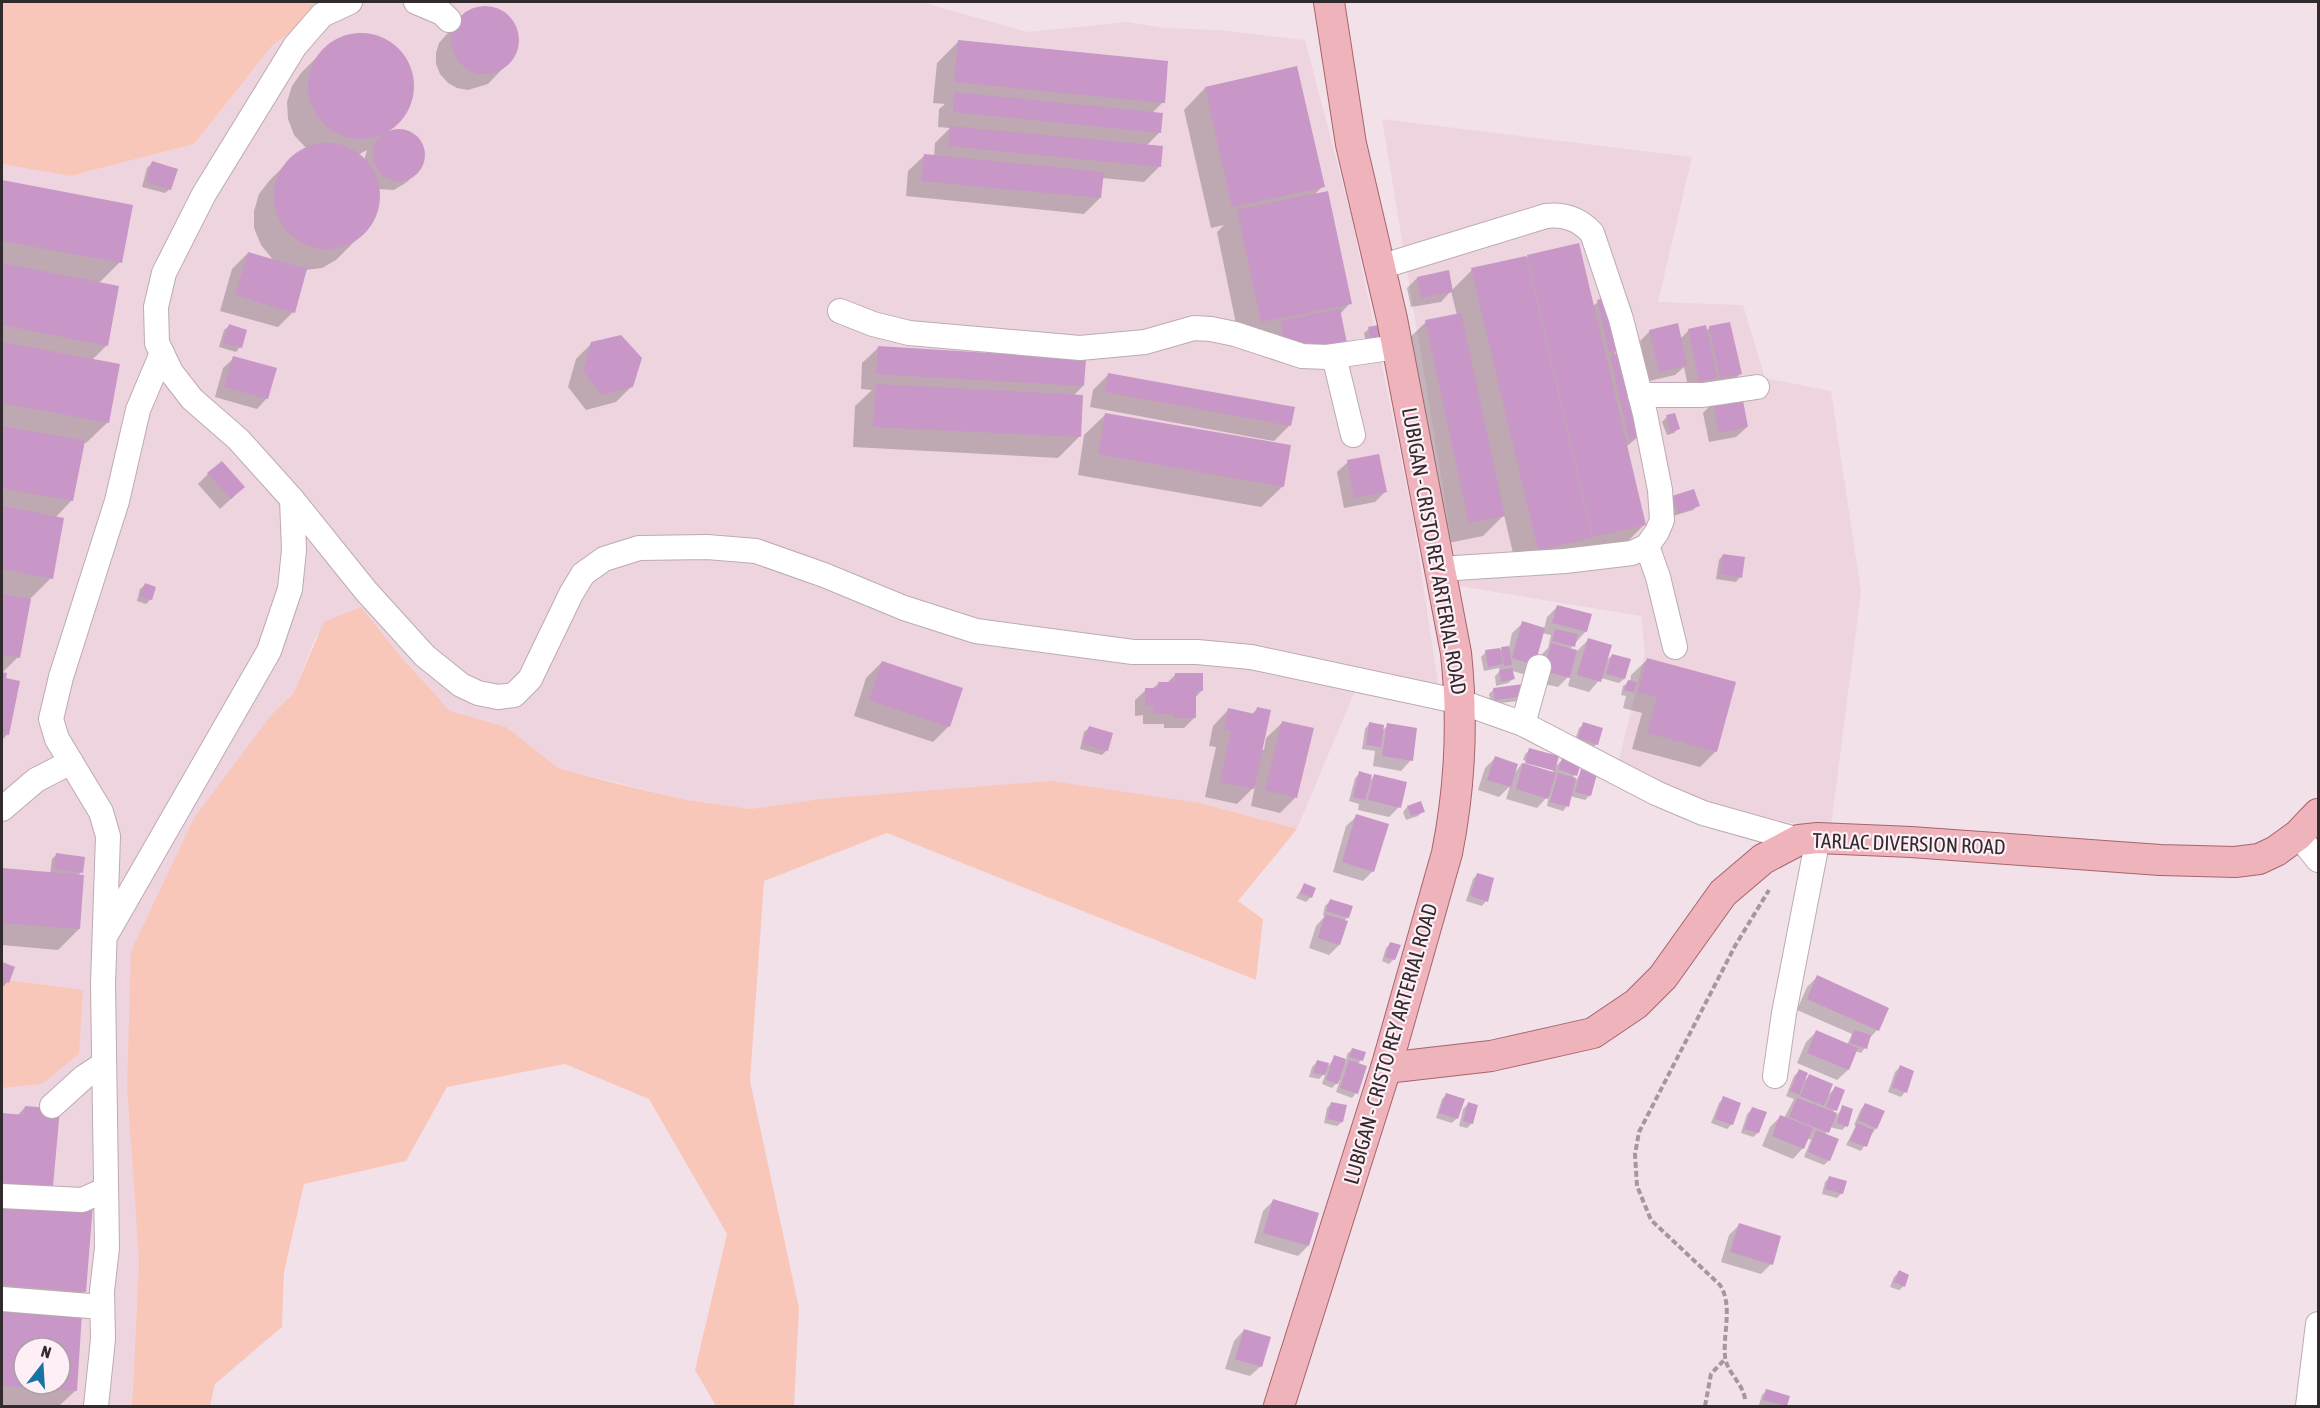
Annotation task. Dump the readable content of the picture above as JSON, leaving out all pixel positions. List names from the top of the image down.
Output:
{
  "streets": {
    "main road": ["LUBIGAN - CRISTO REY ARTERIAL ROAD", "TARLAC DIVERSION ROAD"]
  },
  "crossings": [
    ["LUBIGAN - CRISTO REY ARTERIAL ROAD", "TARLAC DIVERSION ROAD"]
  ],
  "north": "top"
}
